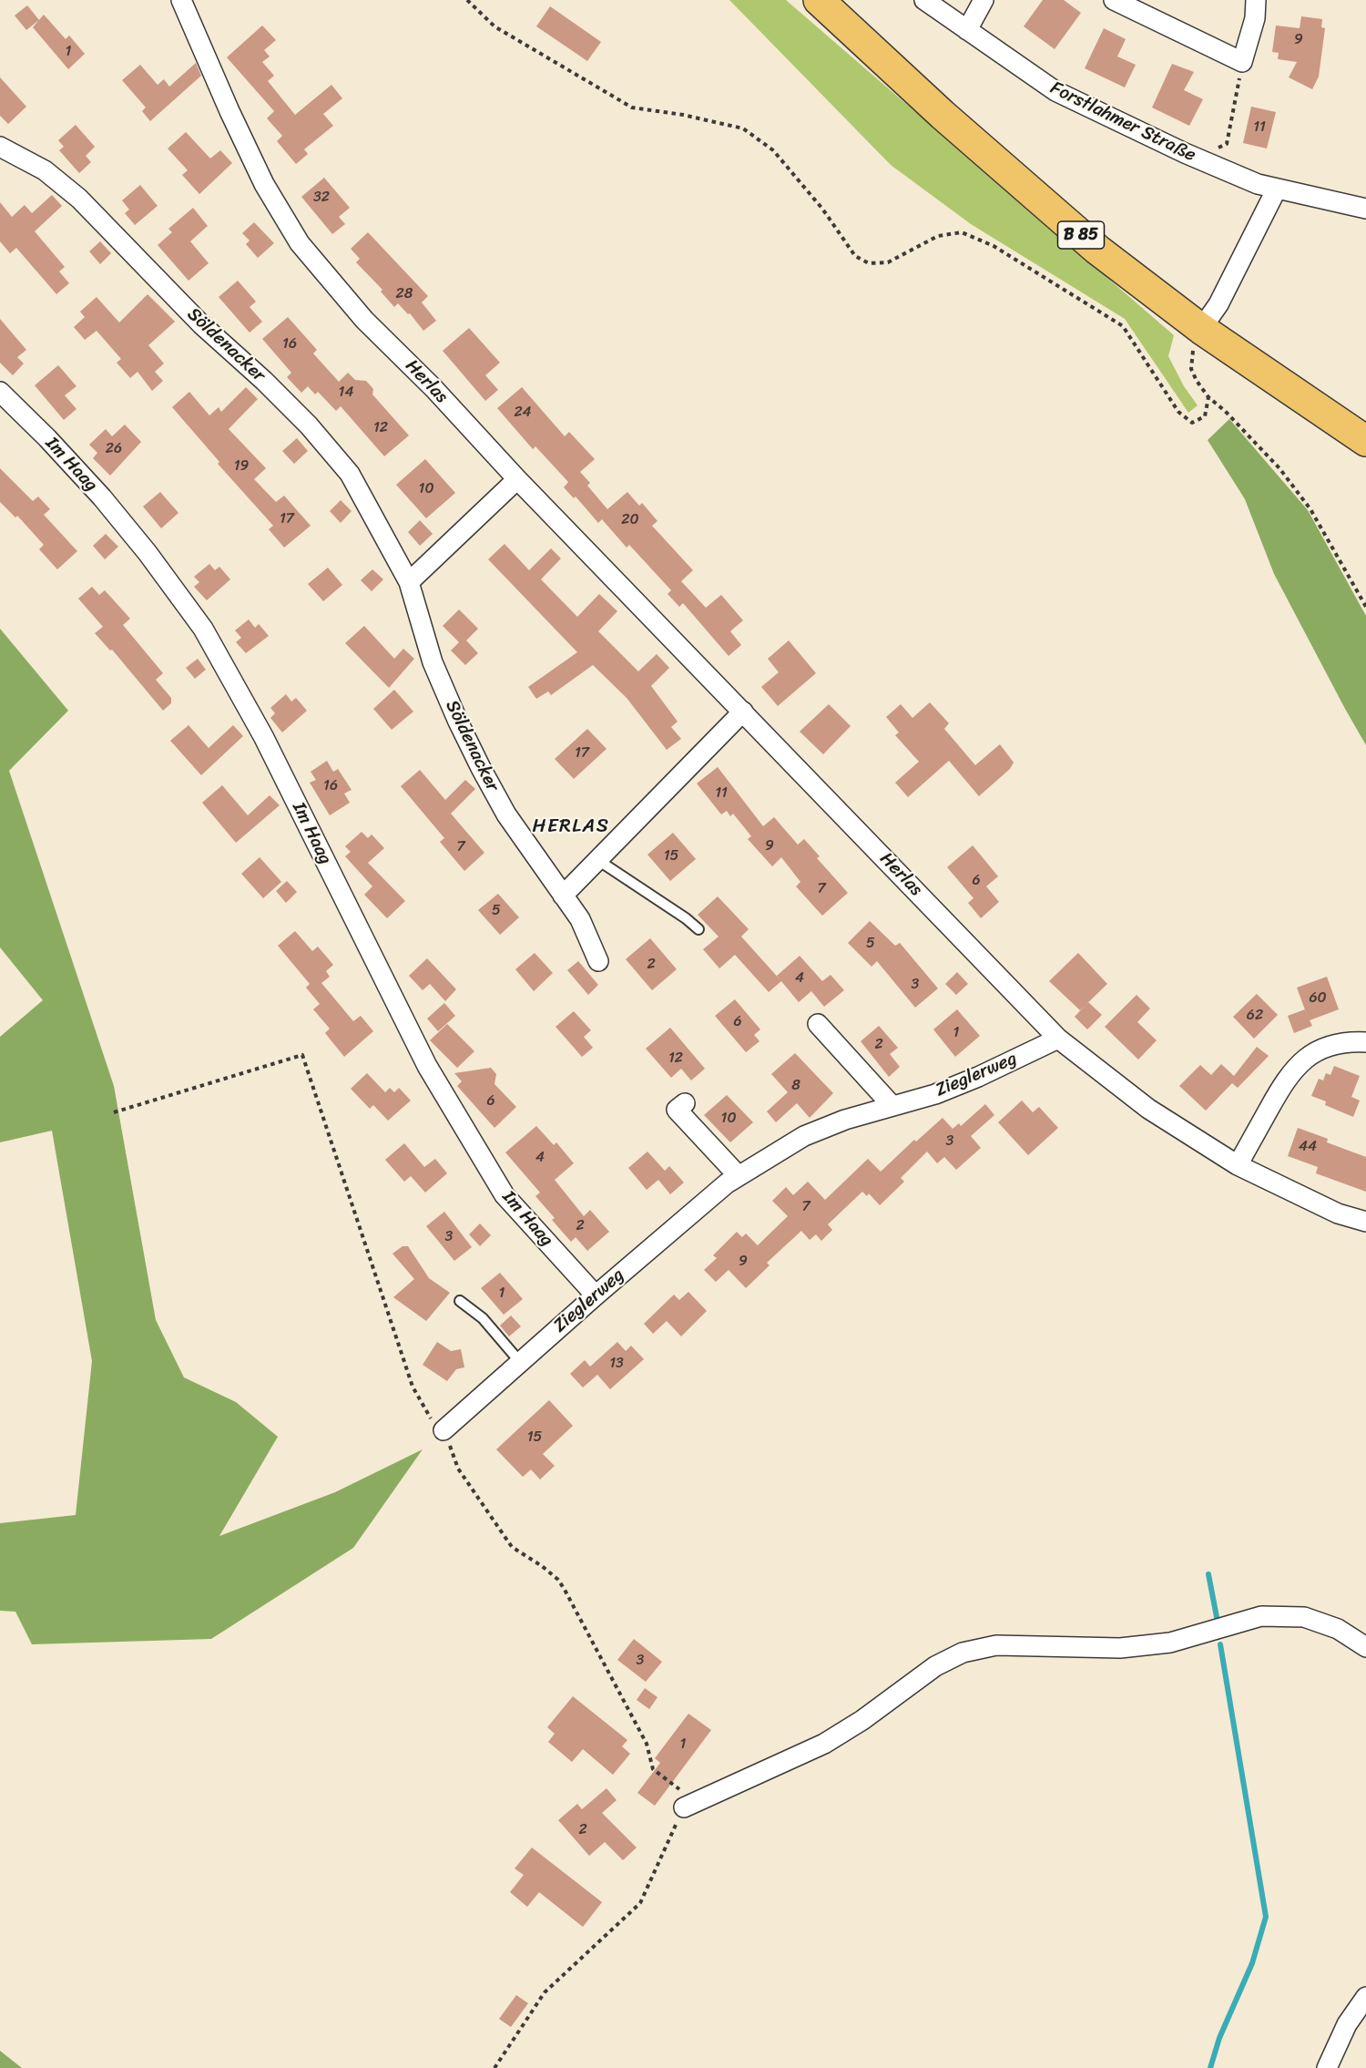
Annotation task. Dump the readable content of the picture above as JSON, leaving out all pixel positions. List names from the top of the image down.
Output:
{
  "streets": {
    "main road": ["B 85"],
    "street": [
      "Forstlahmer Straße",
      "Söldenacker",
      "Herlas",
      "Im Haag",
      "Zieglerweg"
    ]
  },
  "crossings": [
    ["Herlas", "Zieglerweg"],
    ["Im Haag", "Zieglerweg"]
  ],
  "districts": ["HERLAS"],
  "house_numbers": [
    "9",
    "1",
    "11",
    "32",
    "28",
    "16",
    "14",
    "24",
    "12",
    "26",
    "19",
    "10",
    "17",
    "20",
    "17",
    "16",
    "11",
    "9",
    "7",
    "15",
    "6",
    "7",
    "5",
    "5",
    "2",
    "4",
    "3",
    "60",
    "62",
    "6",
    "1",
    "2",
    "12",
    "8",
    "6",
    "10",
    "3",
    "44",
    "4",
    "7",
    "2",
    "3",
    "9",
    "1",
    "13",
    "15",
    "3",
    "1",
    "2"
  ]
}
